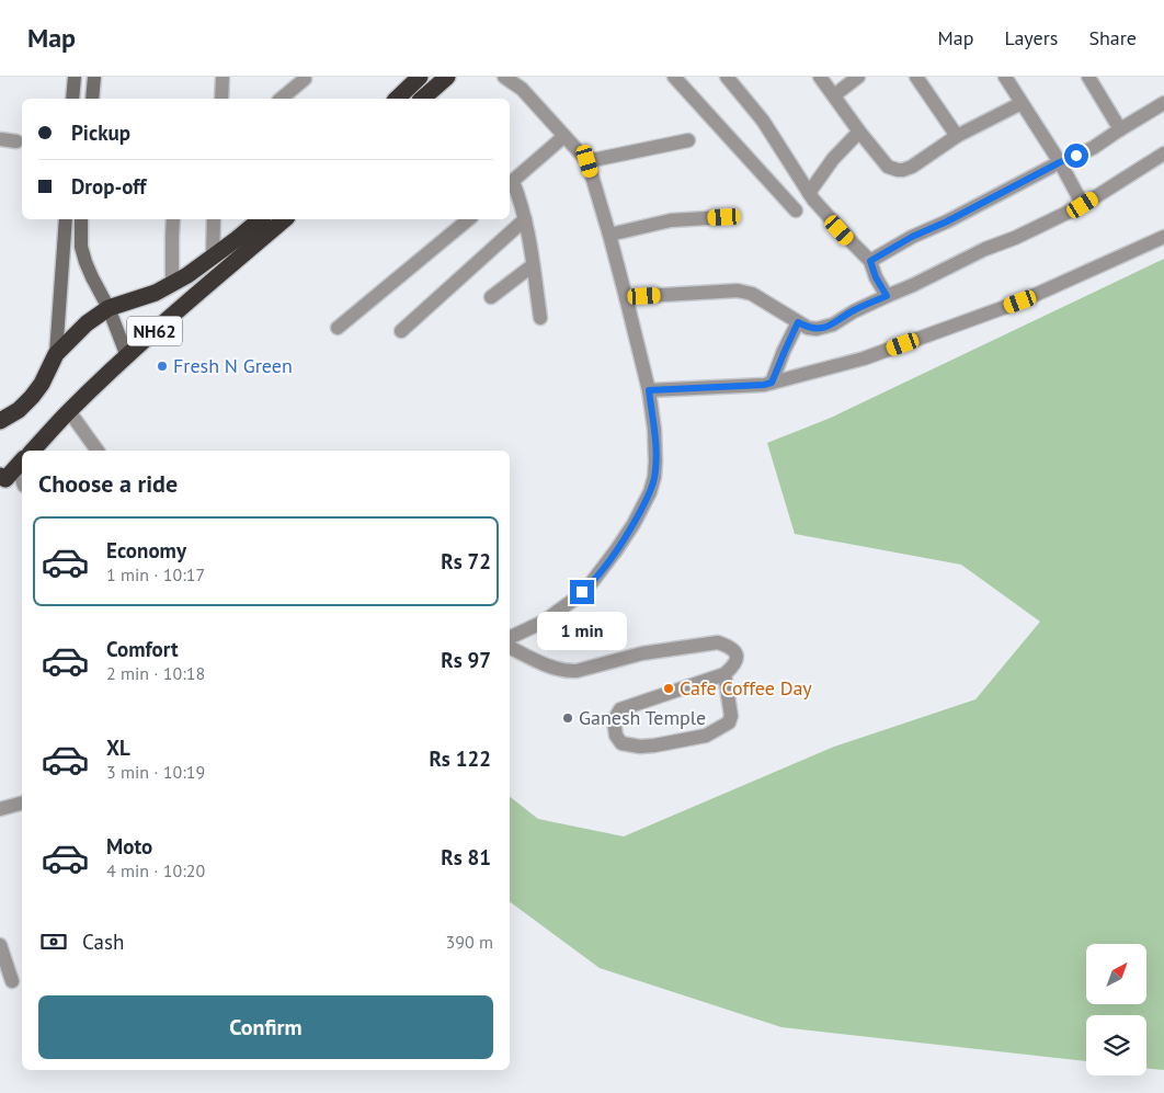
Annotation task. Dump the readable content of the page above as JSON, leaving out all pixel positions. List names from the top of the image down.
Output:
{
  "streets": {
    "highway": ["NH62"]
  },
  "places": ["Fresh N Green", "Cafe Coffee Day", "Ganesh Temple"],
  "north": "top right",
  "page": {
    "header": "Map",
    "nav": ["Map", "Layers", "Share"],
    "banner": ["Pickup", "Drop-off"],
    "heading": "Choose a ride",
    "list": [
      {
        "name": "Economy",
        "note": "1 min · 10:17",
        "value": "Rs 72"
      },
      {
        "name": "Comfort",
        "note": "2 min · 10:18",
        "value": "Rs 97"
      },
      {
        "name": "XL",
        "note": "3 min · 10:19",
        "value": "Rs 122"
      },
      {
        "name": "Moto",
        "note": "4 min · 10:20",
        "value": "Rs 81"
      }
    ],
    "bubble": "1 min",
    "pay": ["Cash", "390 m"],
    "buttons": "Confirm"
  }
}
